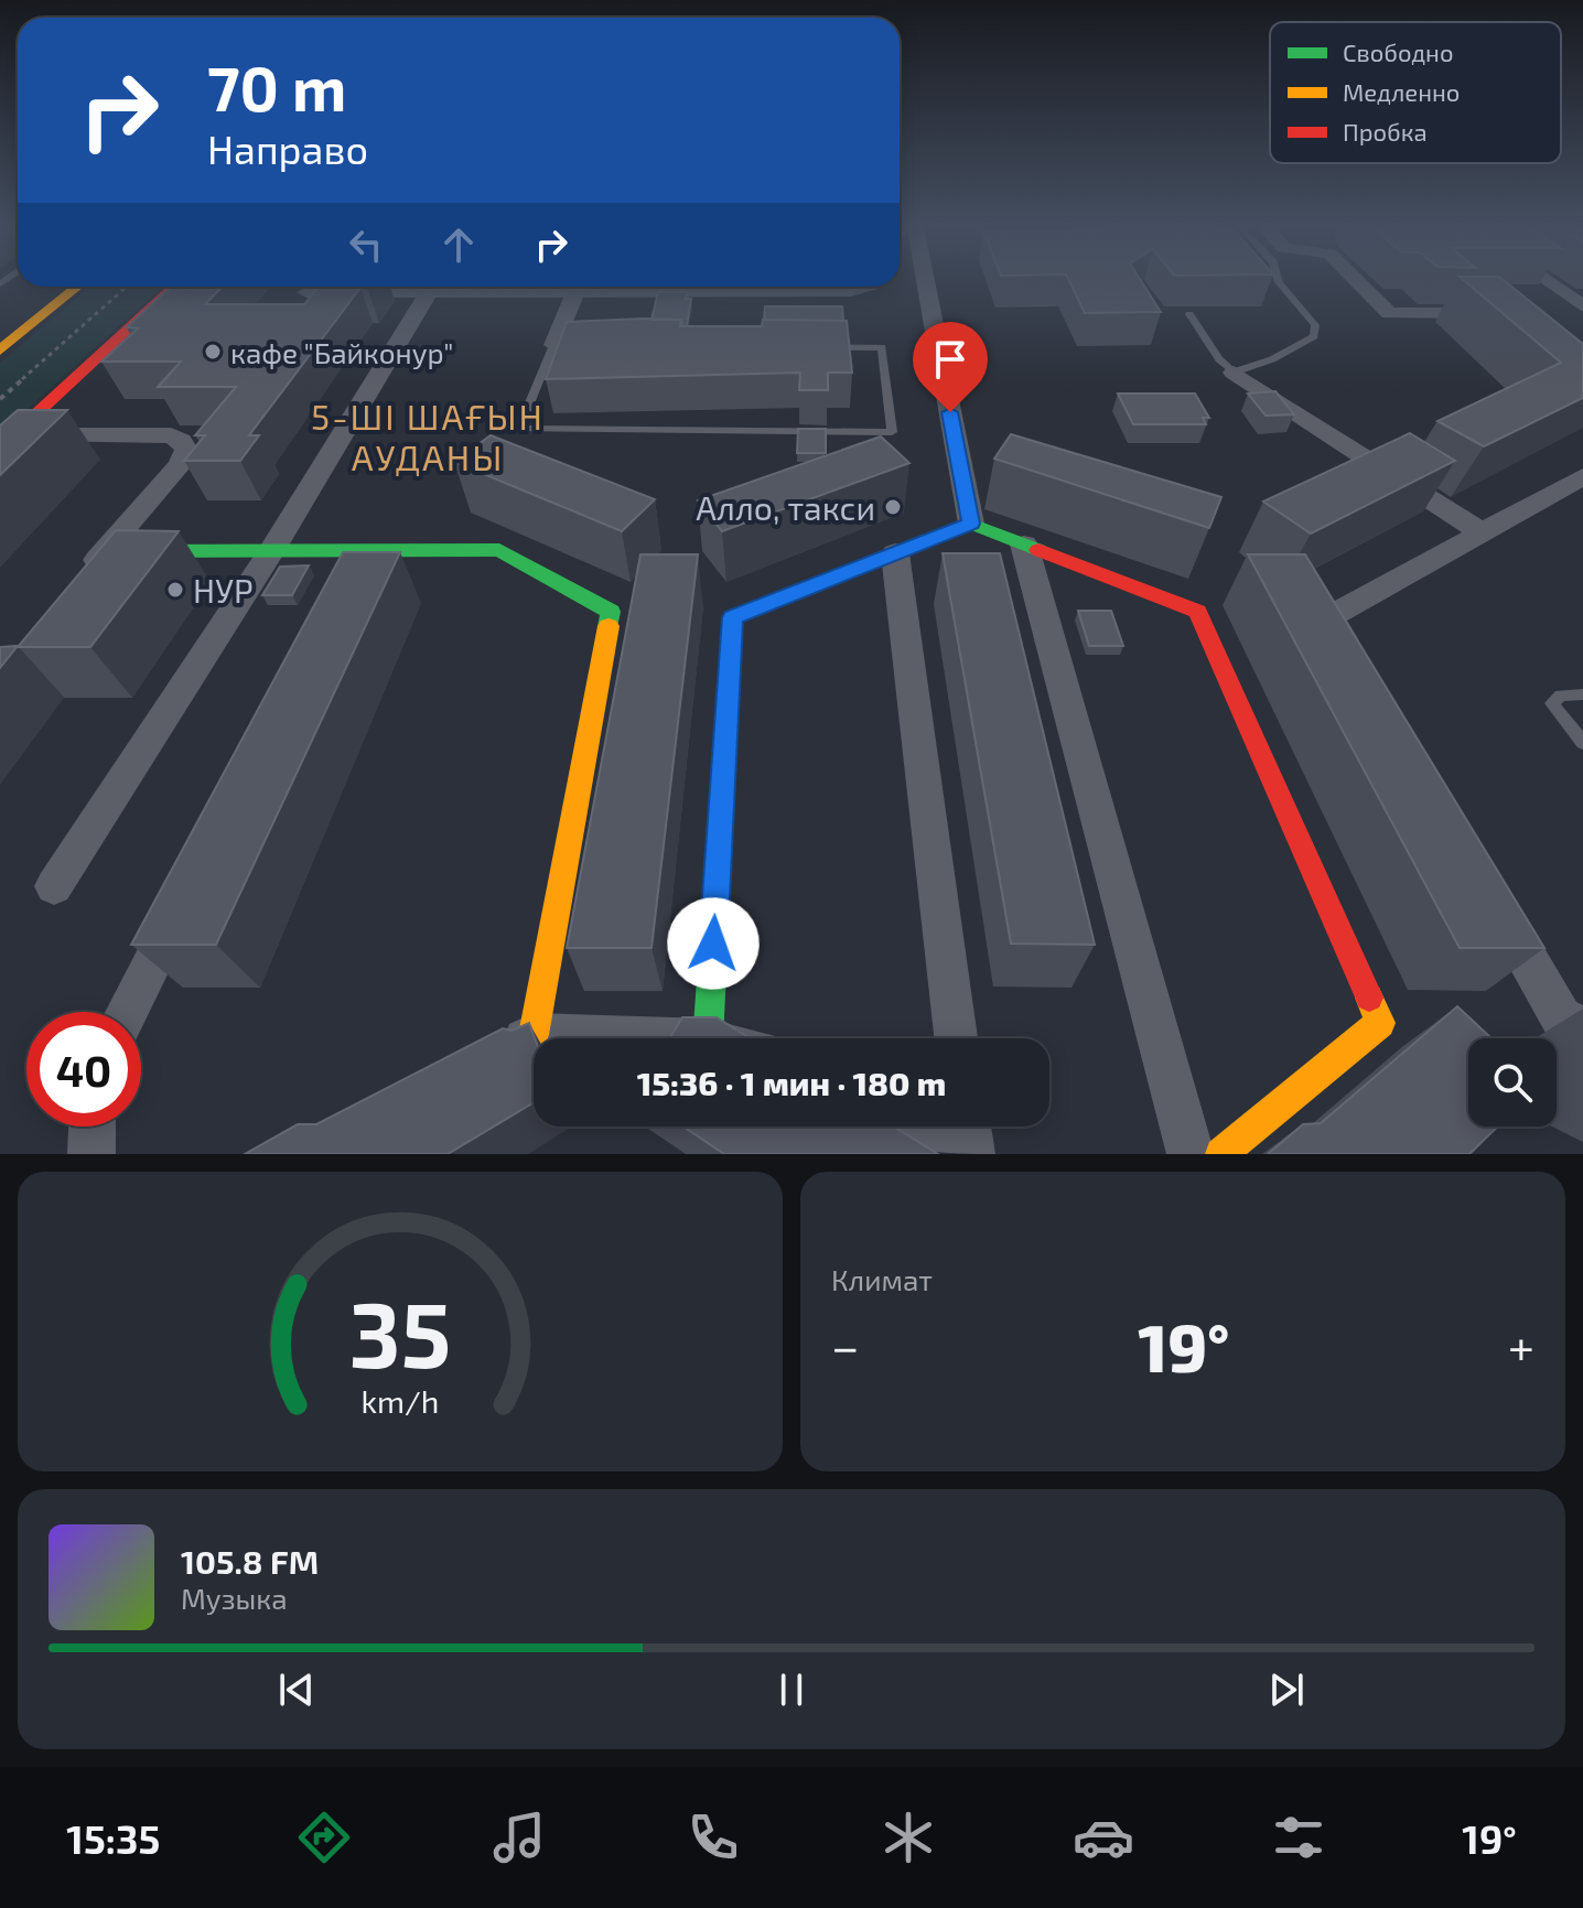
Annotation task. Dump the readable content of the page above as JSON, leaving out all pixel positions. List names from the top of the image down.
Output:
{
  "districts": ["5-ШІ ШАҒЫН АУДАНЫ"],
  "places": ["кафе \"Байконур\"", "Алло, такси", "НУР"],
  "legend": ["Свободно", "Медленно", "Пробка"],
  "page": {
    "turn": ["70 m", "Направо"],
    "limit": "40",
    "trip": "15:36 · 1 мин · 180 m",
    "tile": "Климат",
    "heat": ["−", "19°", "+"],
    "song": ["105.8 FM", "Музыка"],
    "tabs": ["15:35", "19°"],
    "gauge": ["35", "km/h"]
  }
}
